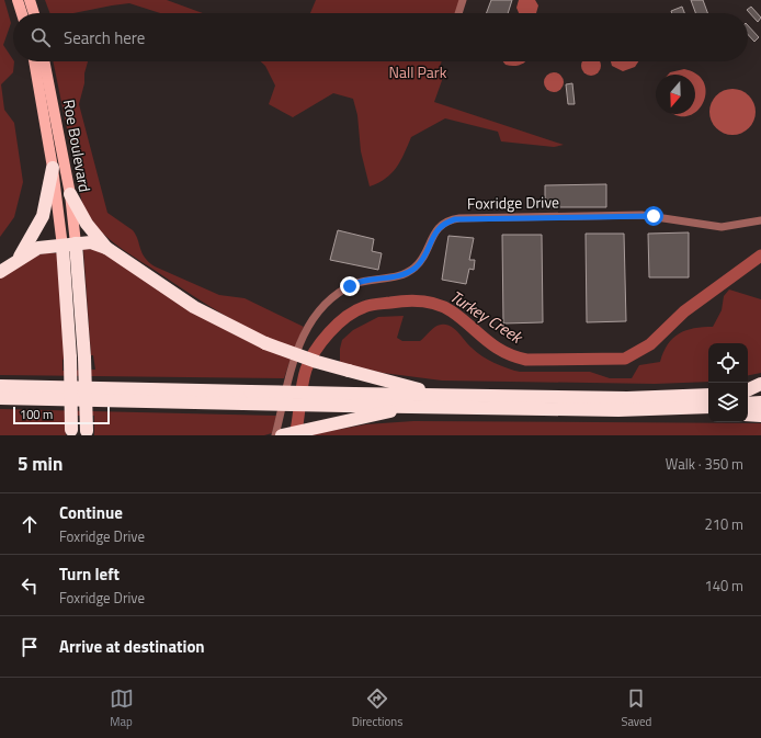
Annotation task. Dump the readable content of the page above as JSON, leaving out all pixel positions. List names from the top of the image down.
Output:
{
  "streets": {
    "main road": ["Roe Boulevard"],
    "street": ["Foxridge Drive"]
  },
  "water": ["Turkey Creek"],
  "parks": ["Nall Park"],
  "scale_bar": "100 m",
  "north": "bottom",
  "page": {
    "search": "Search here",
    "scale": "100 m",
    "heading": ["5 min", "Walk · 350 m"],
    "list": [
      ["Continue", "Foxridge Drive", "210 m"],
      ["Turn left", "Foxridge Drive", "140 m"],
      "Arrive at destination"
    ],
    "nav": ["Map", "Directions", "Saved"]
  }
}
